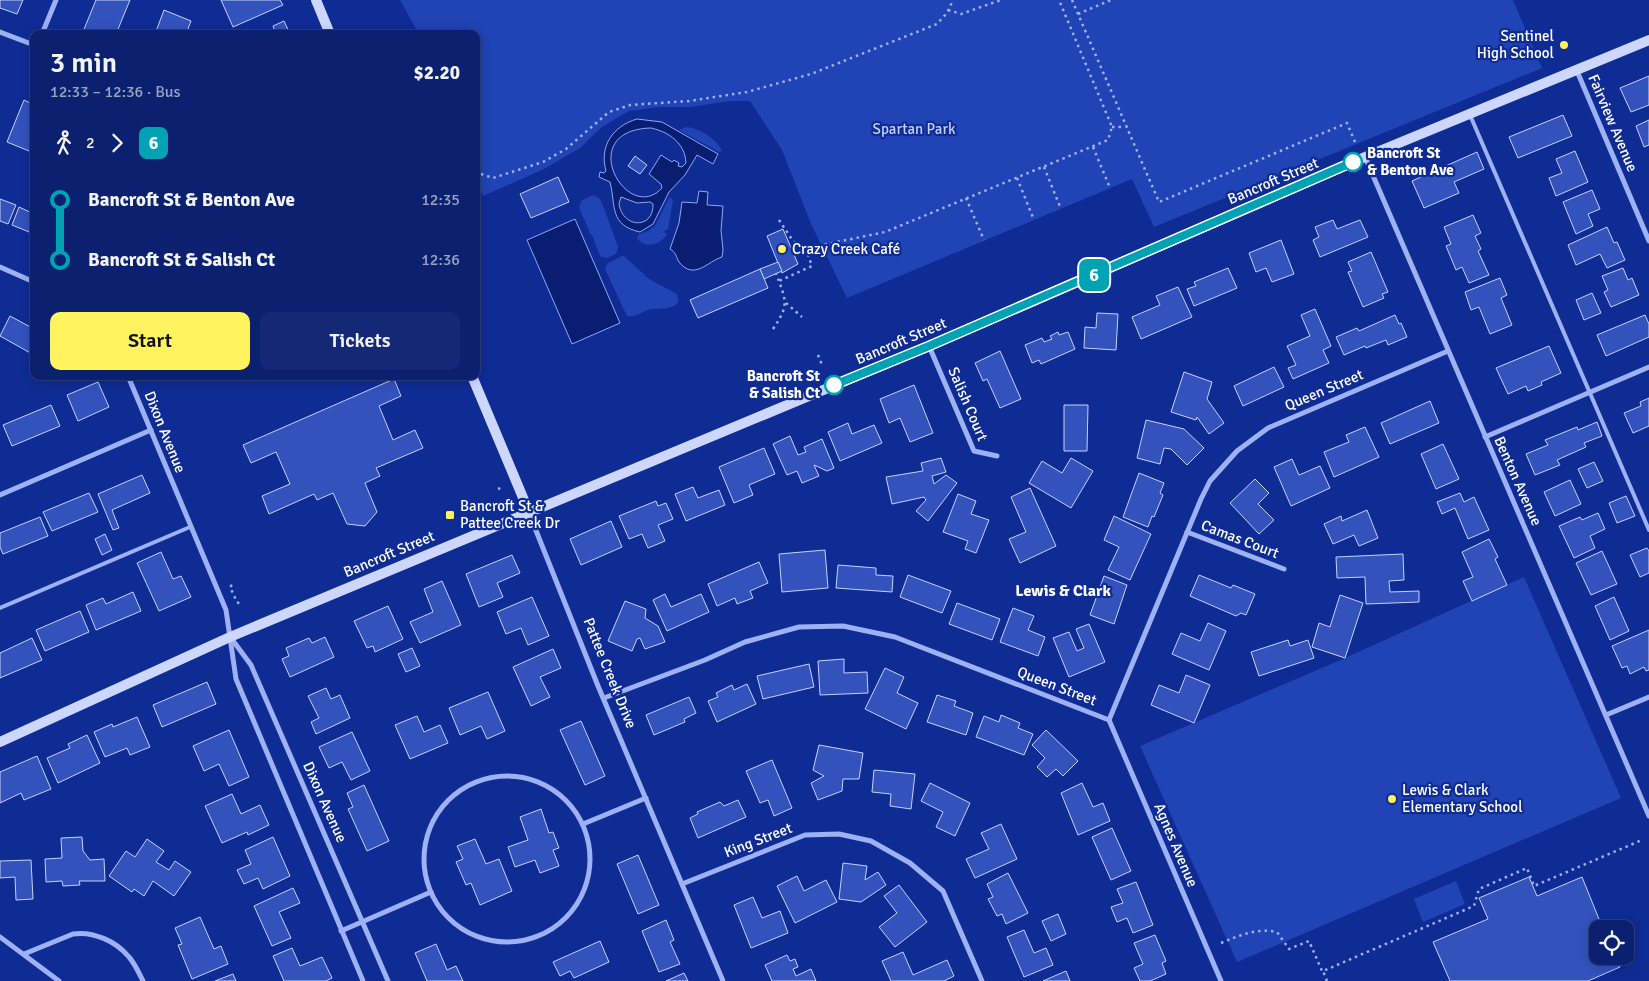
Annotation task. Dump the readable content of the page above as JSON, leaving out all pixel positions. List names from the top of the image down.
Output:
{
  "streets": {
    "street": [
      "Fairview Avenue",
      "Bancroft Street",
      "Queen Street",
      "Salish Court",
      "Dixon Avenue",
      "Benton Avenue",
      "Camas Court",
      "Pattee Creek Drive",
      "King Street",
      "Agnes Avenue"
    ]
  },
  "crossings": [
    ["Fairview Avenue", "Bancroft Street"],
    ["Bancroft Street", "Salish Court"],
    ["Bancroft Street", "Dixon Avenue"],
    ["Bancroft Street", "Benton Avenue"],
    ["Bancroft Street", "Pattee Creek Drive"],
    ["Queen Street", "Benton Avenue"],
    ["Queen Street", "Camas Court"],
    ["Queen Street", "Pattee Creek Drive"],
    ["Queen Street", "Agnes Avenue"],
    ["Pattee Creek Drive", "King Street"]
  ],
  "districts": ["Lewis & Clark"],
  "parks": ["Spartan Park"],
  "places": {
    "other": [
      "Sentinel High School",
      "Bancroft St & Benton Ave",
      "Crazy Creek Café",
      "Bancroft St & Salish Ct",
      "Lewis & Clark Elementary School"
    ],
    "transit": ["Bancroft St & Pattee Creek Dr"]
  },
  "lines": ["bus line 6"],
  "page": {
    "on_map": "6",
    "heading": ["3 min", "12:33 – 12:36 · Bus", "$2.20"],
    "legs": ["2", "6"],
    "list": [
      {
        "name": "Bancroft St & Benton Ave",
        "value": "12:35"
      },
      {
        "name": "Bancroft St & Salish Ct",
        "value": "12:36"
      }
    ],
    "buttons": ["Start", "Tickets"]
  }
}
